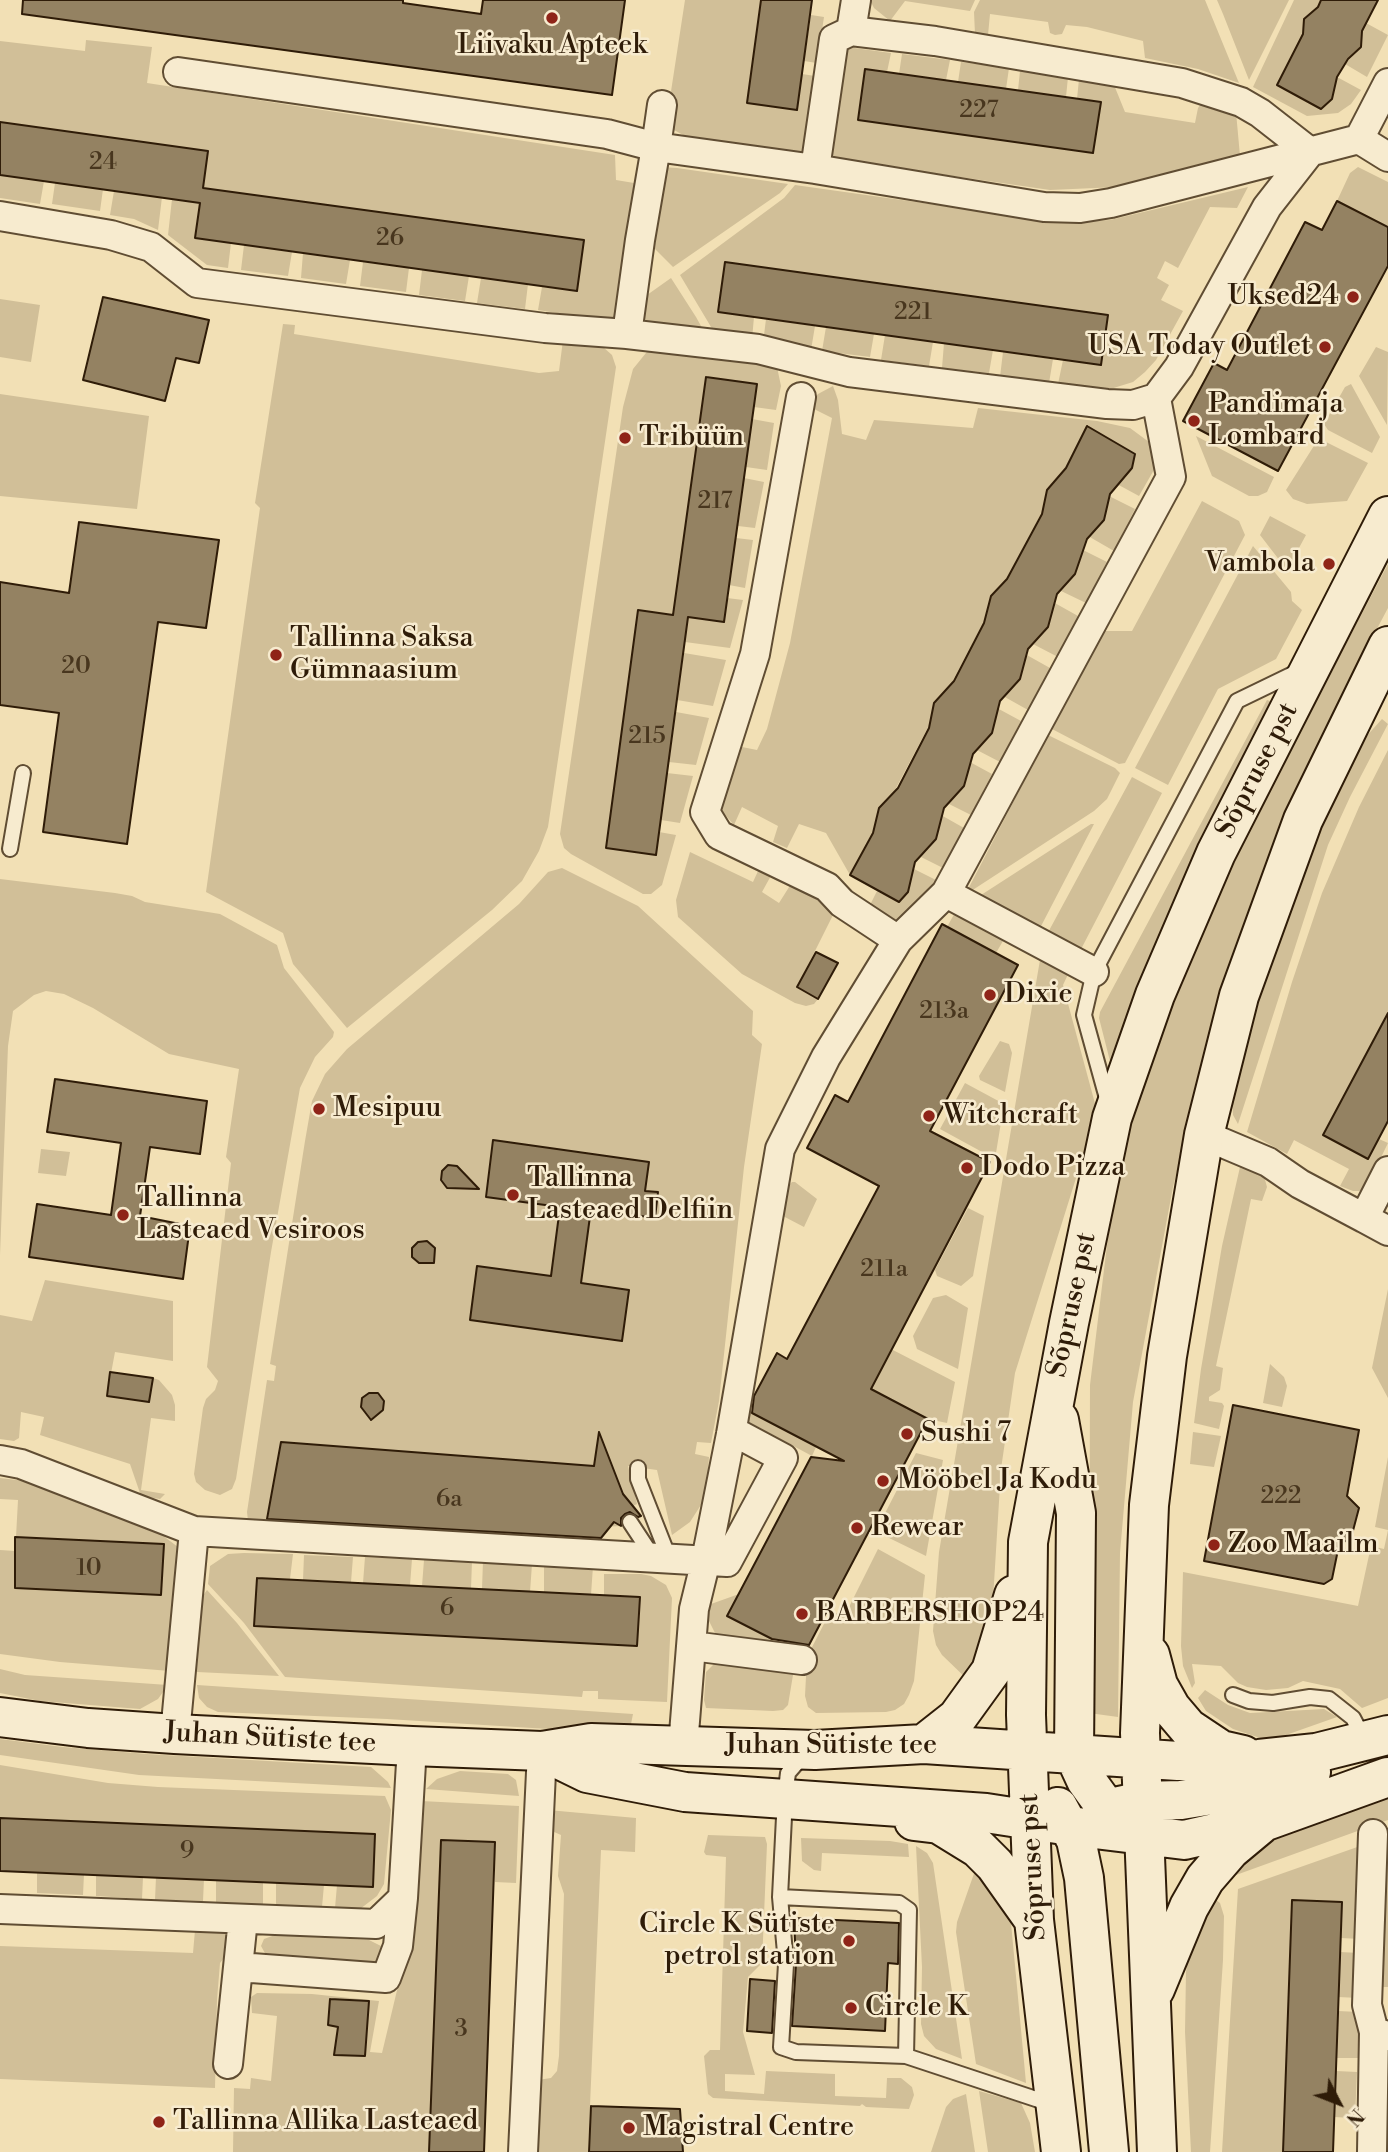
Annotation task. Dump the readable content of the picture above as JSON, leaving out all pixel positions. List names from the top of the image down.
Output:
{
  "streets": {
    "main road": ["Sõpruse pst", "Juhan Sütiste tee"]
  },
  "crossings": [
    ["Sõpruse pst", "Juhan Sütiste tee"]
  ],
  "places": [
    "Liivaku Apteek",
    "Uksed24",
    "USA Today Outlet",
    "Pandimaja Lombard",
    "Tribüün",
    "Vambola",
    "Tallinna Saksa Gümnaasium",
    "Dixie",
    "Mesipuu",
    "Witchcraft",
    "Dodo Pizza",
    "Tallinna Lasteaed Delfiin",
    "Tallinna Lasteaed Vesiroos",
    "Sushi 7",
    "Mööbel Ja Kodu",
    "Rewear",
    "Zoo Maailm",
    "BARBERSHOP24",
    "Circle K Sütiste petrol station",
    "Circle K",
    "Tallinna Allika Lasteaed",
    "Magistral Centre"
  ],
  "house_numbers": [
    "227",
    "24",
    "26",
    "221",
    "217",
    "20",
    "215",
    "213a",
    "211a",
    "222",
    "6a",
    "10",
    "6",
    "9",
    "3"
  ],
  "north": "bottom right"
}
